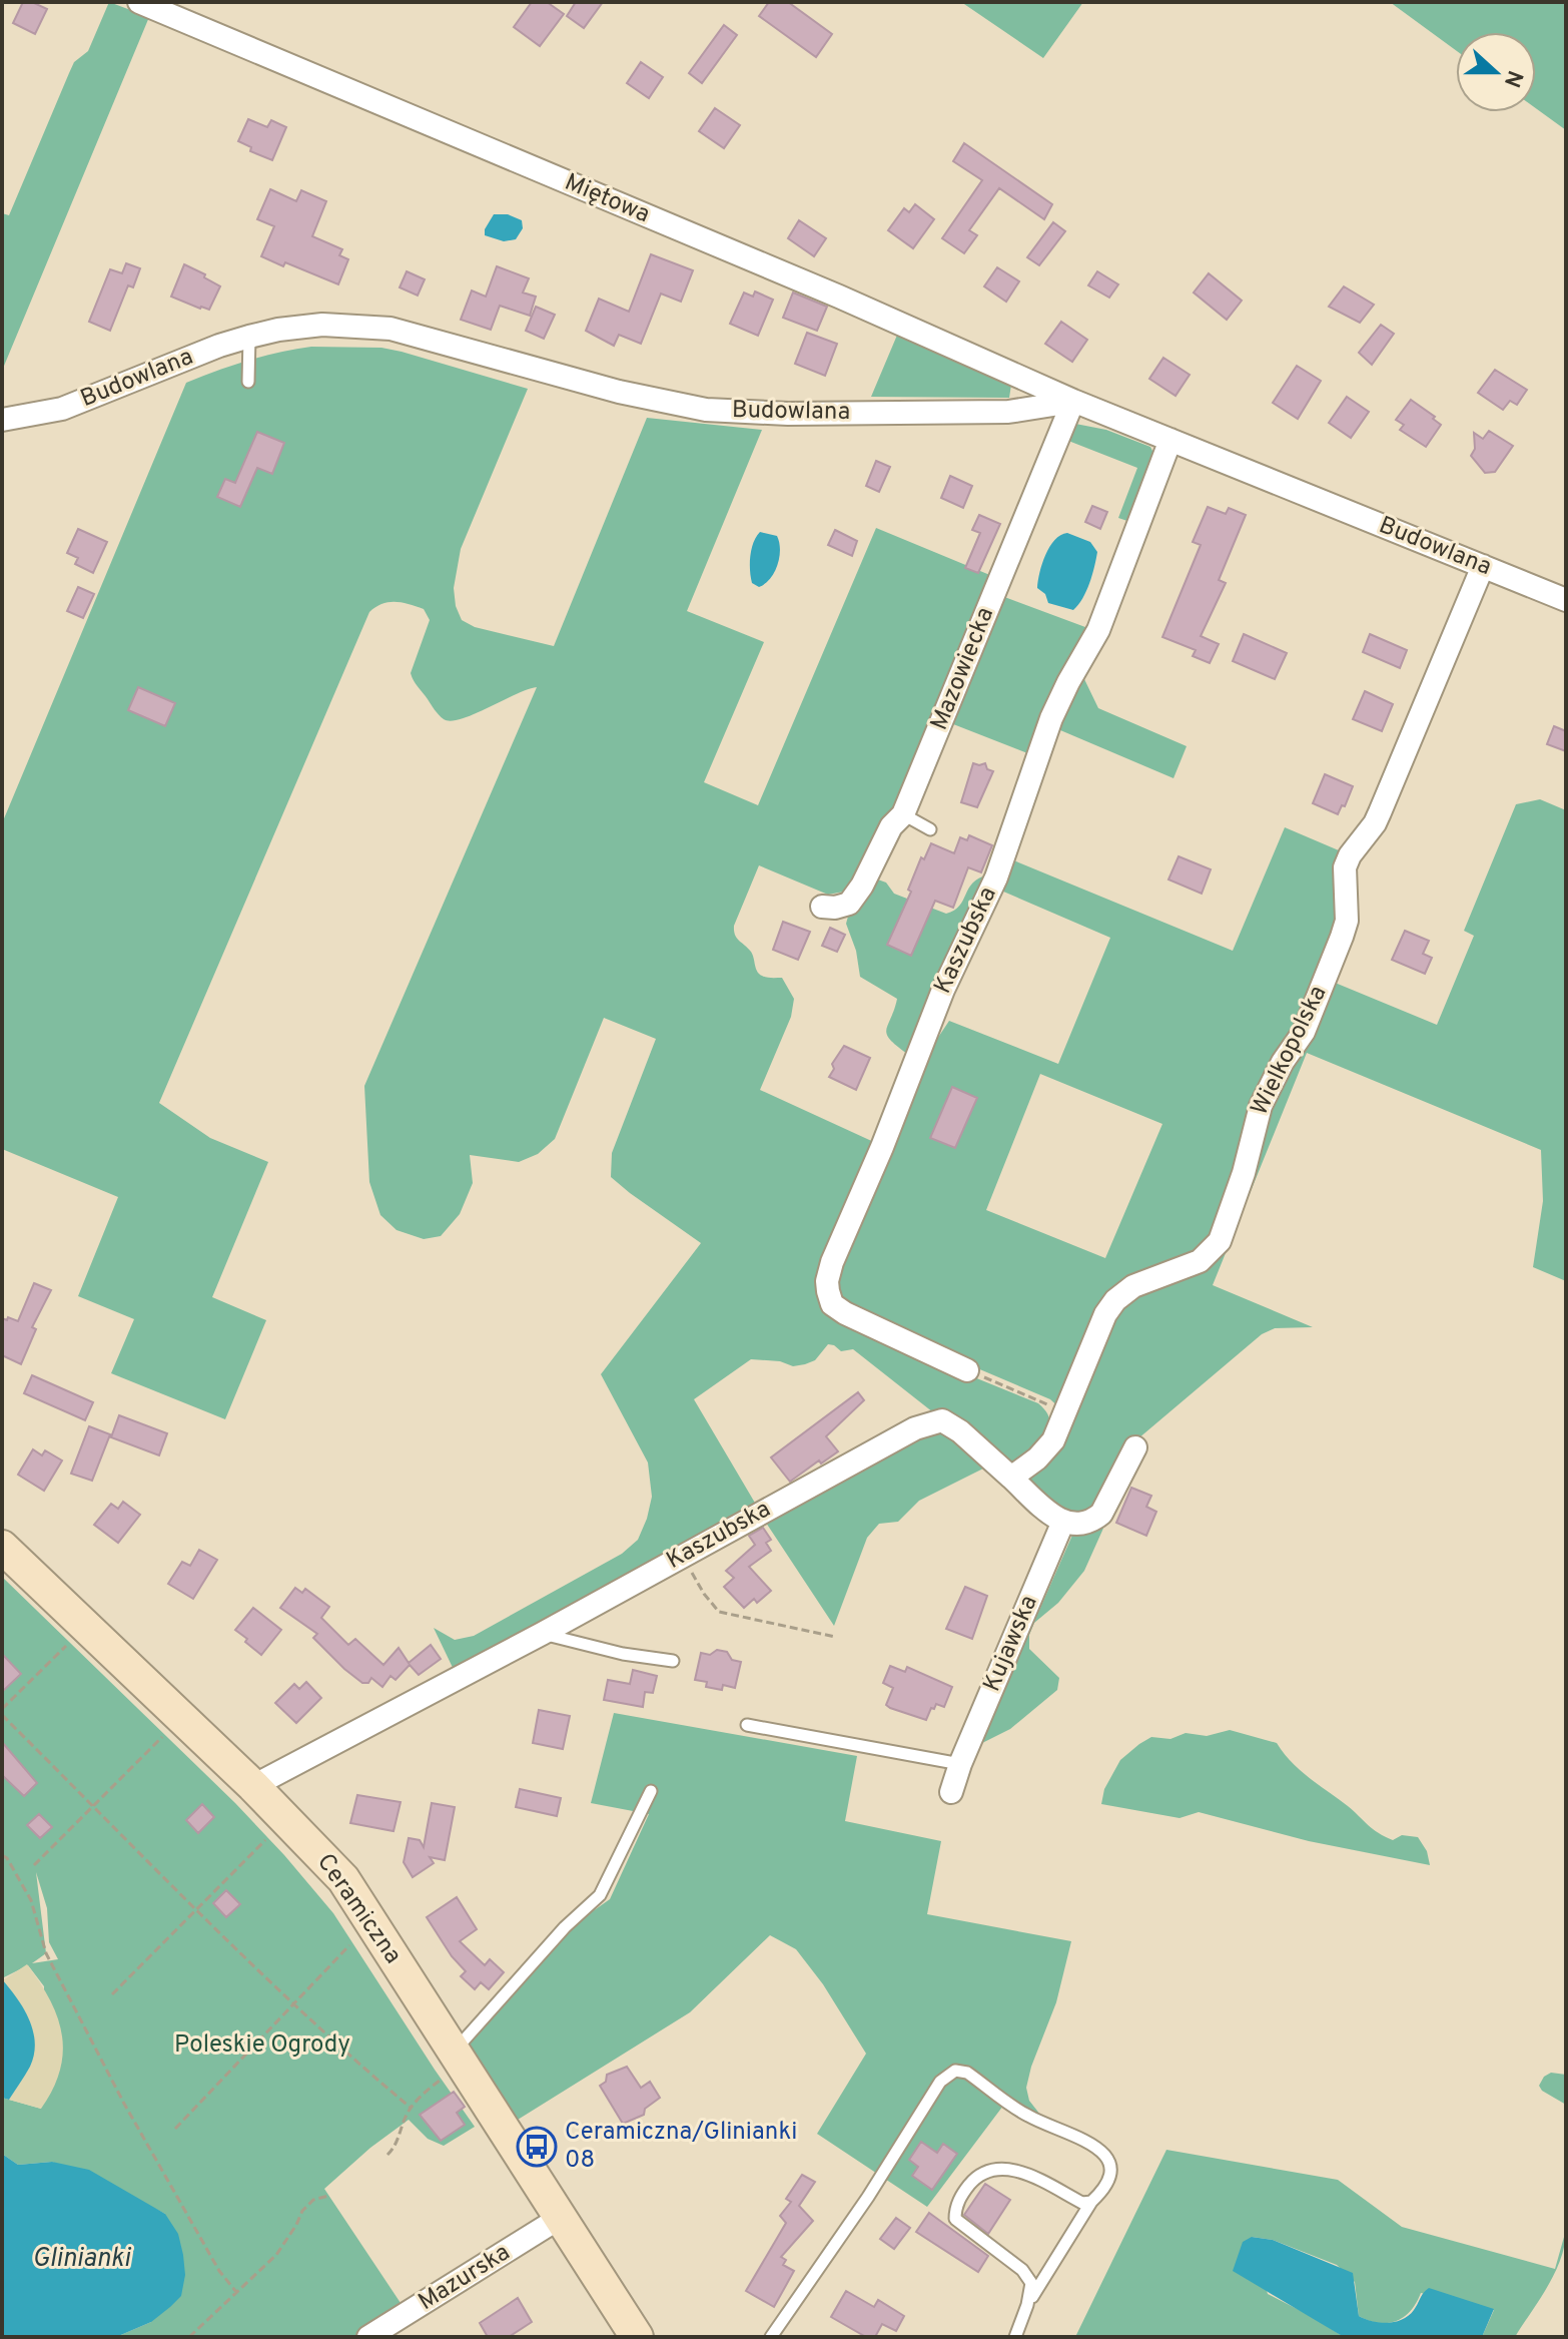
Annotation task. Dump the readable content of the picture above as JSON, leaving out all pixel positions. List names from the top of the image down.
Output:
{
  "streets": {
    "street": [
      "Miętowa",
      "Budowlana",
      "Mazowiecka",
      "Kaszubska",
      "Wielkopolska",
      "Kujawska",
      "Ceramiczna",
      "Mazurska"
    ]
  },
  "crossings": [
    ["Miętowa", "Budowlana"],
    ["Miętowa", "Mazowiecka"],
    ["Budowlana", "Mazowiecka"],
    ["Budowlana", "Kaszubska"],
    ["Budowlana", "Wielkopolska"],
    ["Kaszubska", "Wielkopolska"],
    ["Kaszubska", "Ceramiczna"],
    ["Ceramiczna", "Mazurska"]
  ],
  "water": ["Glinianki"],
  "parks": ["Poleskie Ogrody"],
  "places": {
    "bus stop": ["Ceramiczna/Glinianki 08"]
  },
  "north": "right"
}
